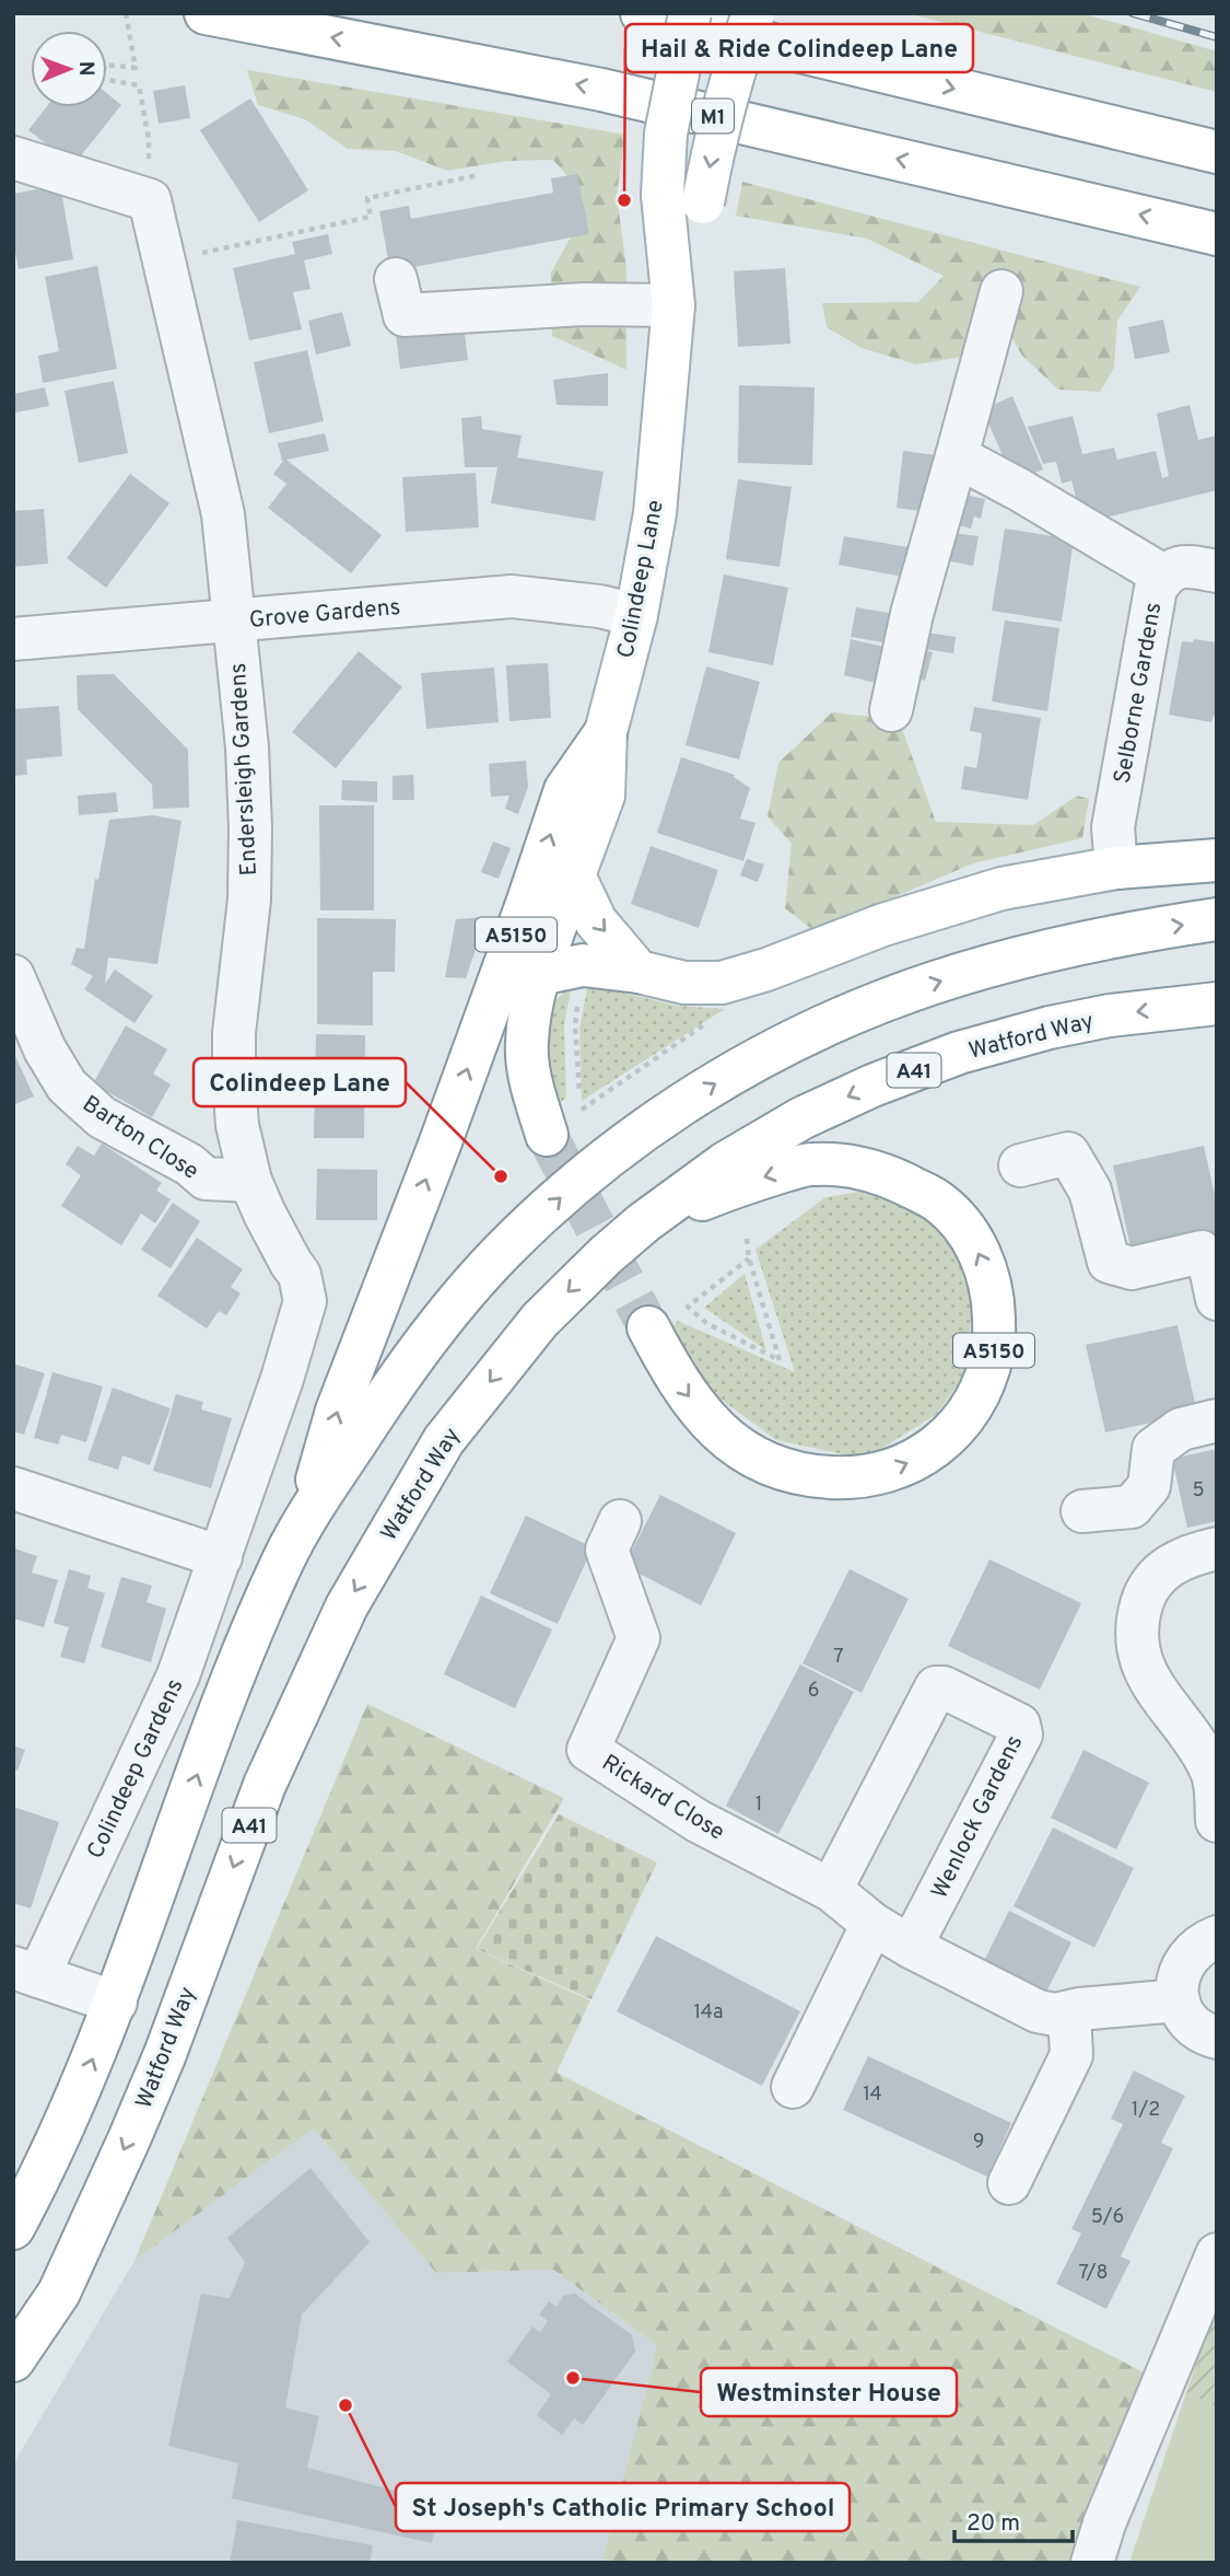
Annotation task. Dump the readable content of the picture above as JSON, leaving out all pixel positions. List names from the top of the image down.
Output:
{
  "streets": {
    "main road": [
      "M1",
      "Colindeep Lane",
      "A5150",
      "Watford Way",
      "A41"
    ],
    "street": [
      "Grove Gardens",
      "Selborne Gardens",
      "Endersleigh Gardens",
      "Barton Close",
      "Colindeep Gardens",
      "Rickard Close",
      "Wenlock Gardens"
    ]
  },
  "crossings": [
    ["Colindeep Lane", "Grove Gardens"],
    ["Colindeep Lane", "A5150"],
    ["Grove Gardens", "Endersleigh Gardens"],
    ["Selborne Gardens", "A5150"],
    ["Endersleigh Gardens", "Barton Close"],
    ["Endersleigh Gardens", "Colindeep Gardens"],
    ["A5150", "Watford Way"],
    ["Rickard Close", "Wenlock Gardens"]
  ],
  "places": [
    "Hail & Ride Colindeep Lane",
    "Colindeep Lane",
    "Westminster House",
    "St Joseph's Catholic Primary School"
  ],
  "house_numbers": [
    "5",
    "7",
    "6",
    "1",
    "14a",
    "14",
    "1/2",
    "9",
    "5/6",
    "7/8"
  ],
  "scale_bar": "20 m",
  "north": "right"
}
